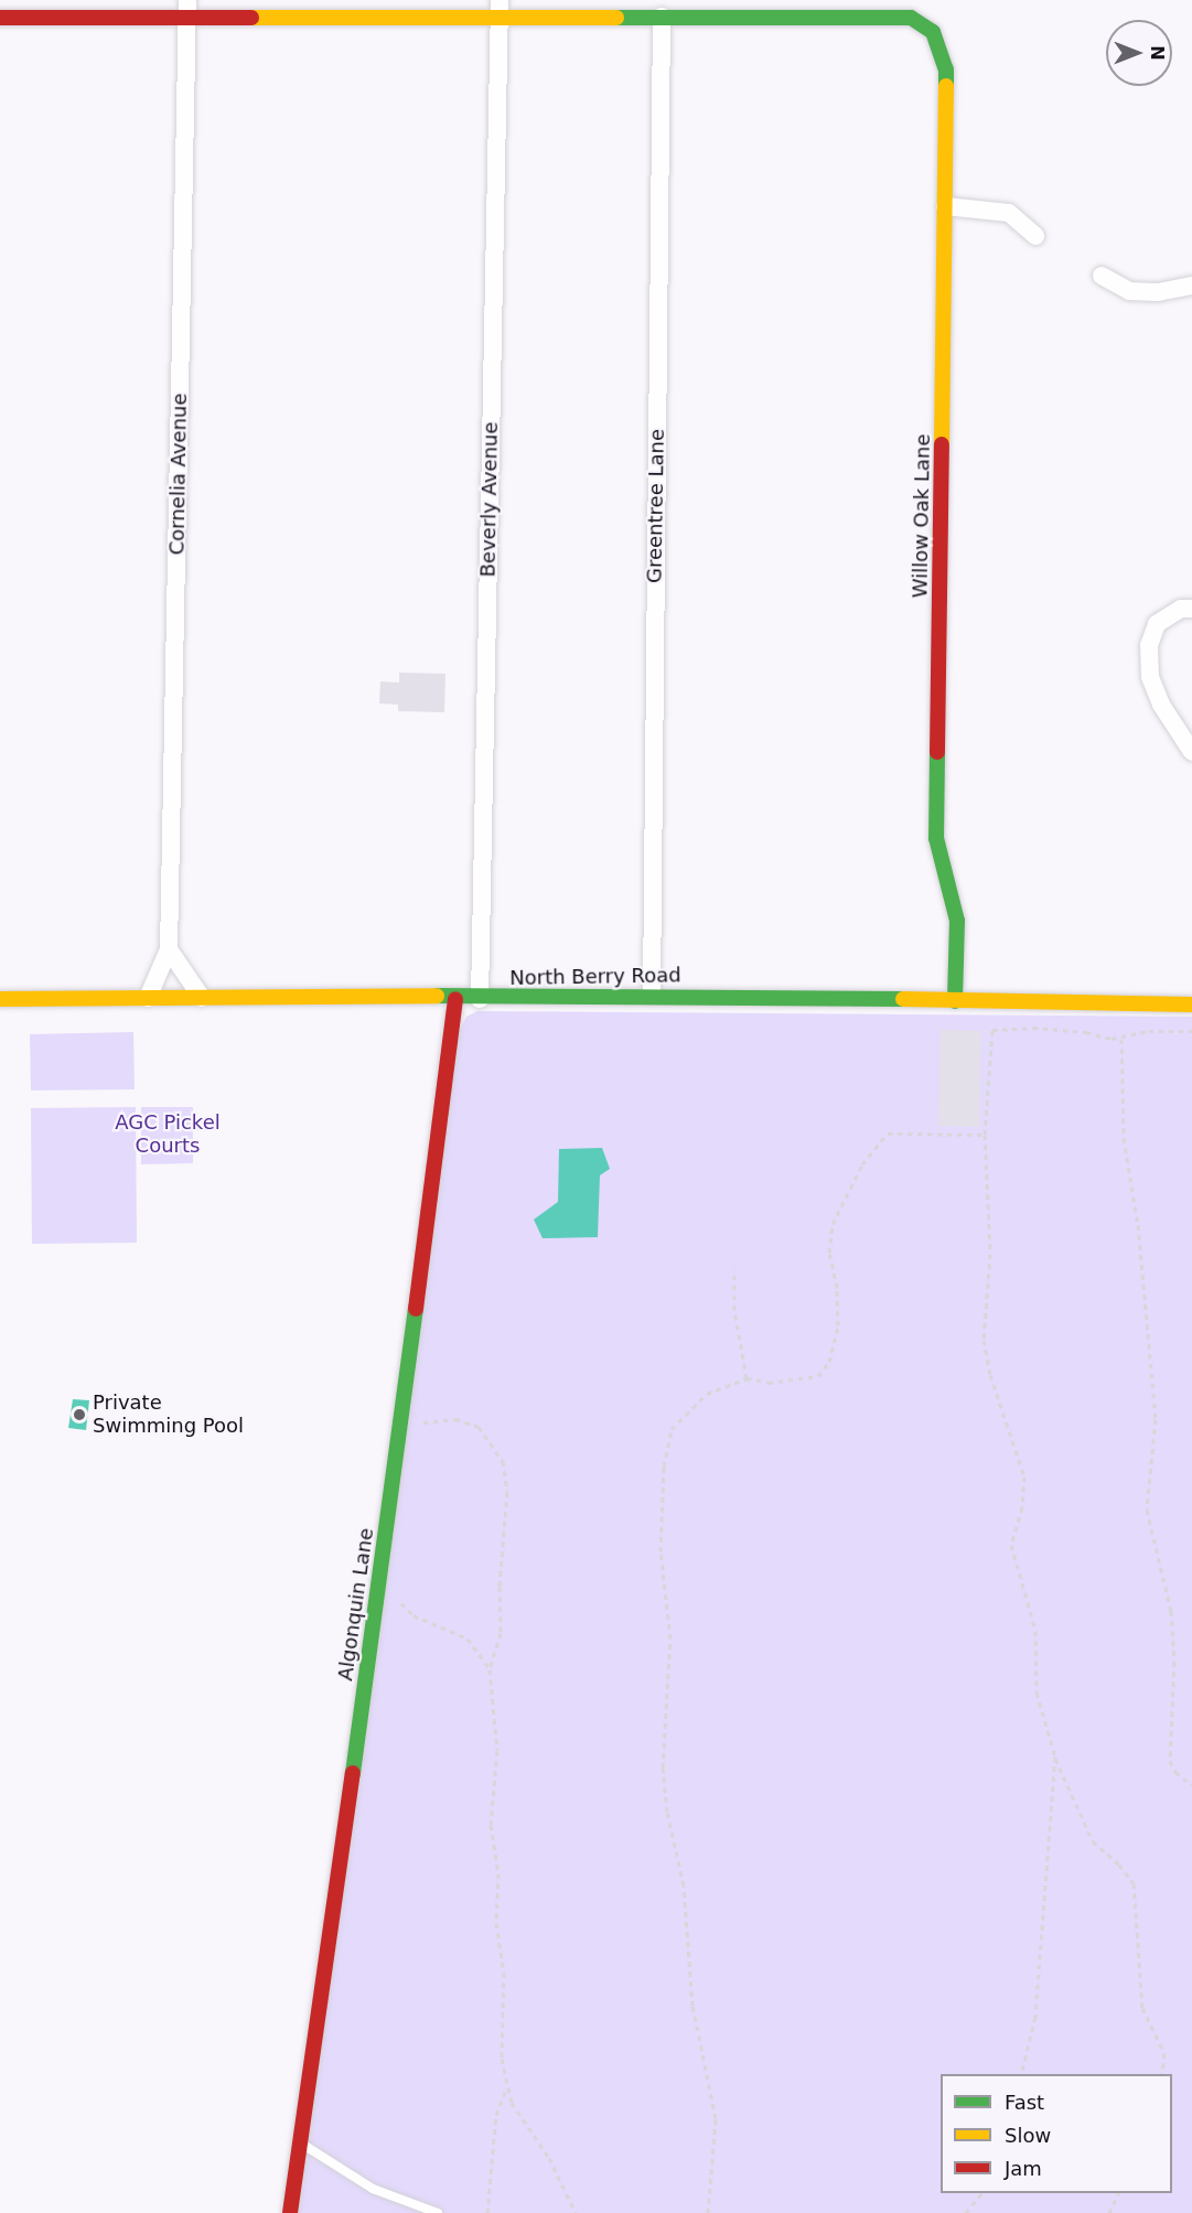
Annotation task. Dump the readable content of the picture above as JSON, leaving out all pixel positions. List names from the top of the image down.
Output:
{
  "streets": {
    "street": [
      "Cornelia Avenue",
      "Beverly Avenue",
      "Greentree Lane",
      "Willow Oak Lane",
      "North Berry Road",
      "Algonquin Lane"
    ]
  },
  "crossings": [
    ["Cornelia Avenue", "North Berry Road"],
    ["Beverly Avenue", "North Berry Road"],
    ["Greentree Lane", "Willow Oak Lane"],
    ["Greentree Lane", "North Berry Road"],
    ["Willow Oak Lane", "North Berry Road"],
    ["North Berry Road", "Algonquin Lane"]
  ],
  "parks": ["AGC Pickel Courts"],
  "places": ["Private Swimming Pool"],
  "legend": ["Fast", "Slow", "Jam"],
  "north": "right"
}
